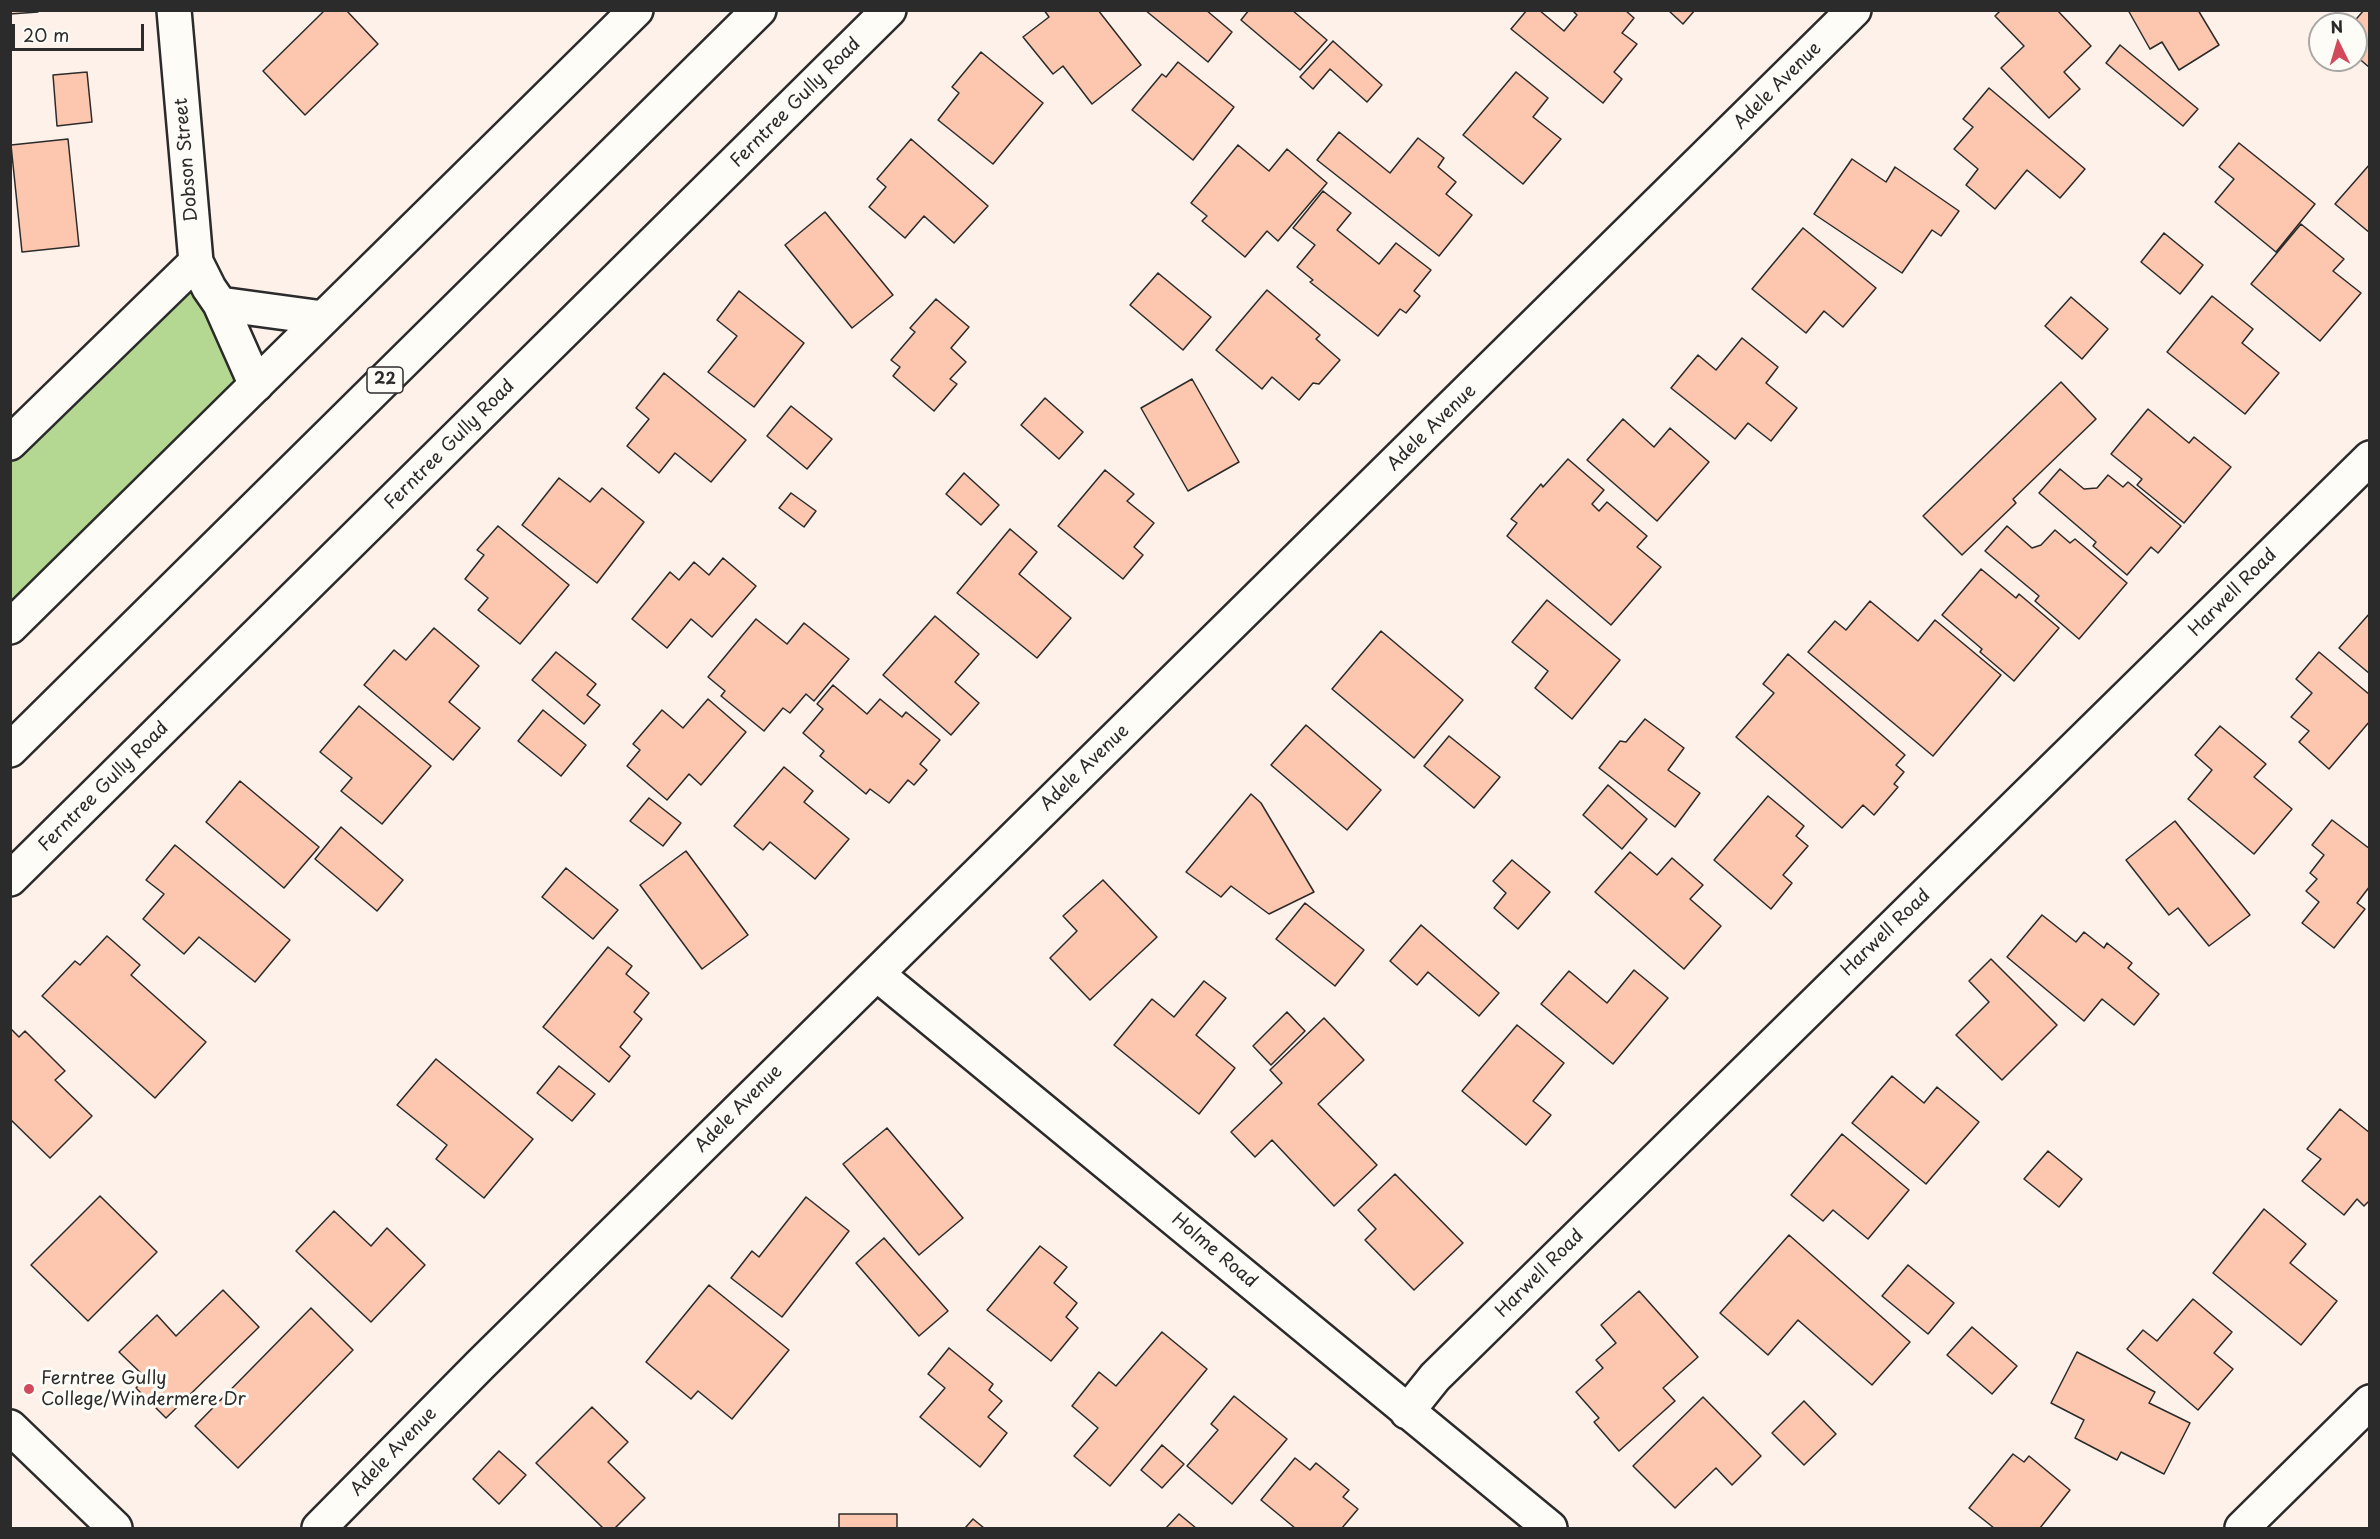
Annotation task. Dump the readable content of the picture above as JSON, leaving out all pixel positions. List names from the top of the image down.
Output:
{
  "streets": {
    "street": [
      "Adele Avenue",
      "Ferntree Gully Road",
      "Dobson Street",
      "22",
      "Harwell Road",
      "Holme Road"
    ]
  },
  "crossings": [
    ["Adele Avenue", "Holme Road"],
    ["Harwell Road", "Holme Road"]
  ],
  "places": ["Ferntree Gully College/Windermere Dr"],
  "scale_bar": "20 m",
  "north": "top"
}
